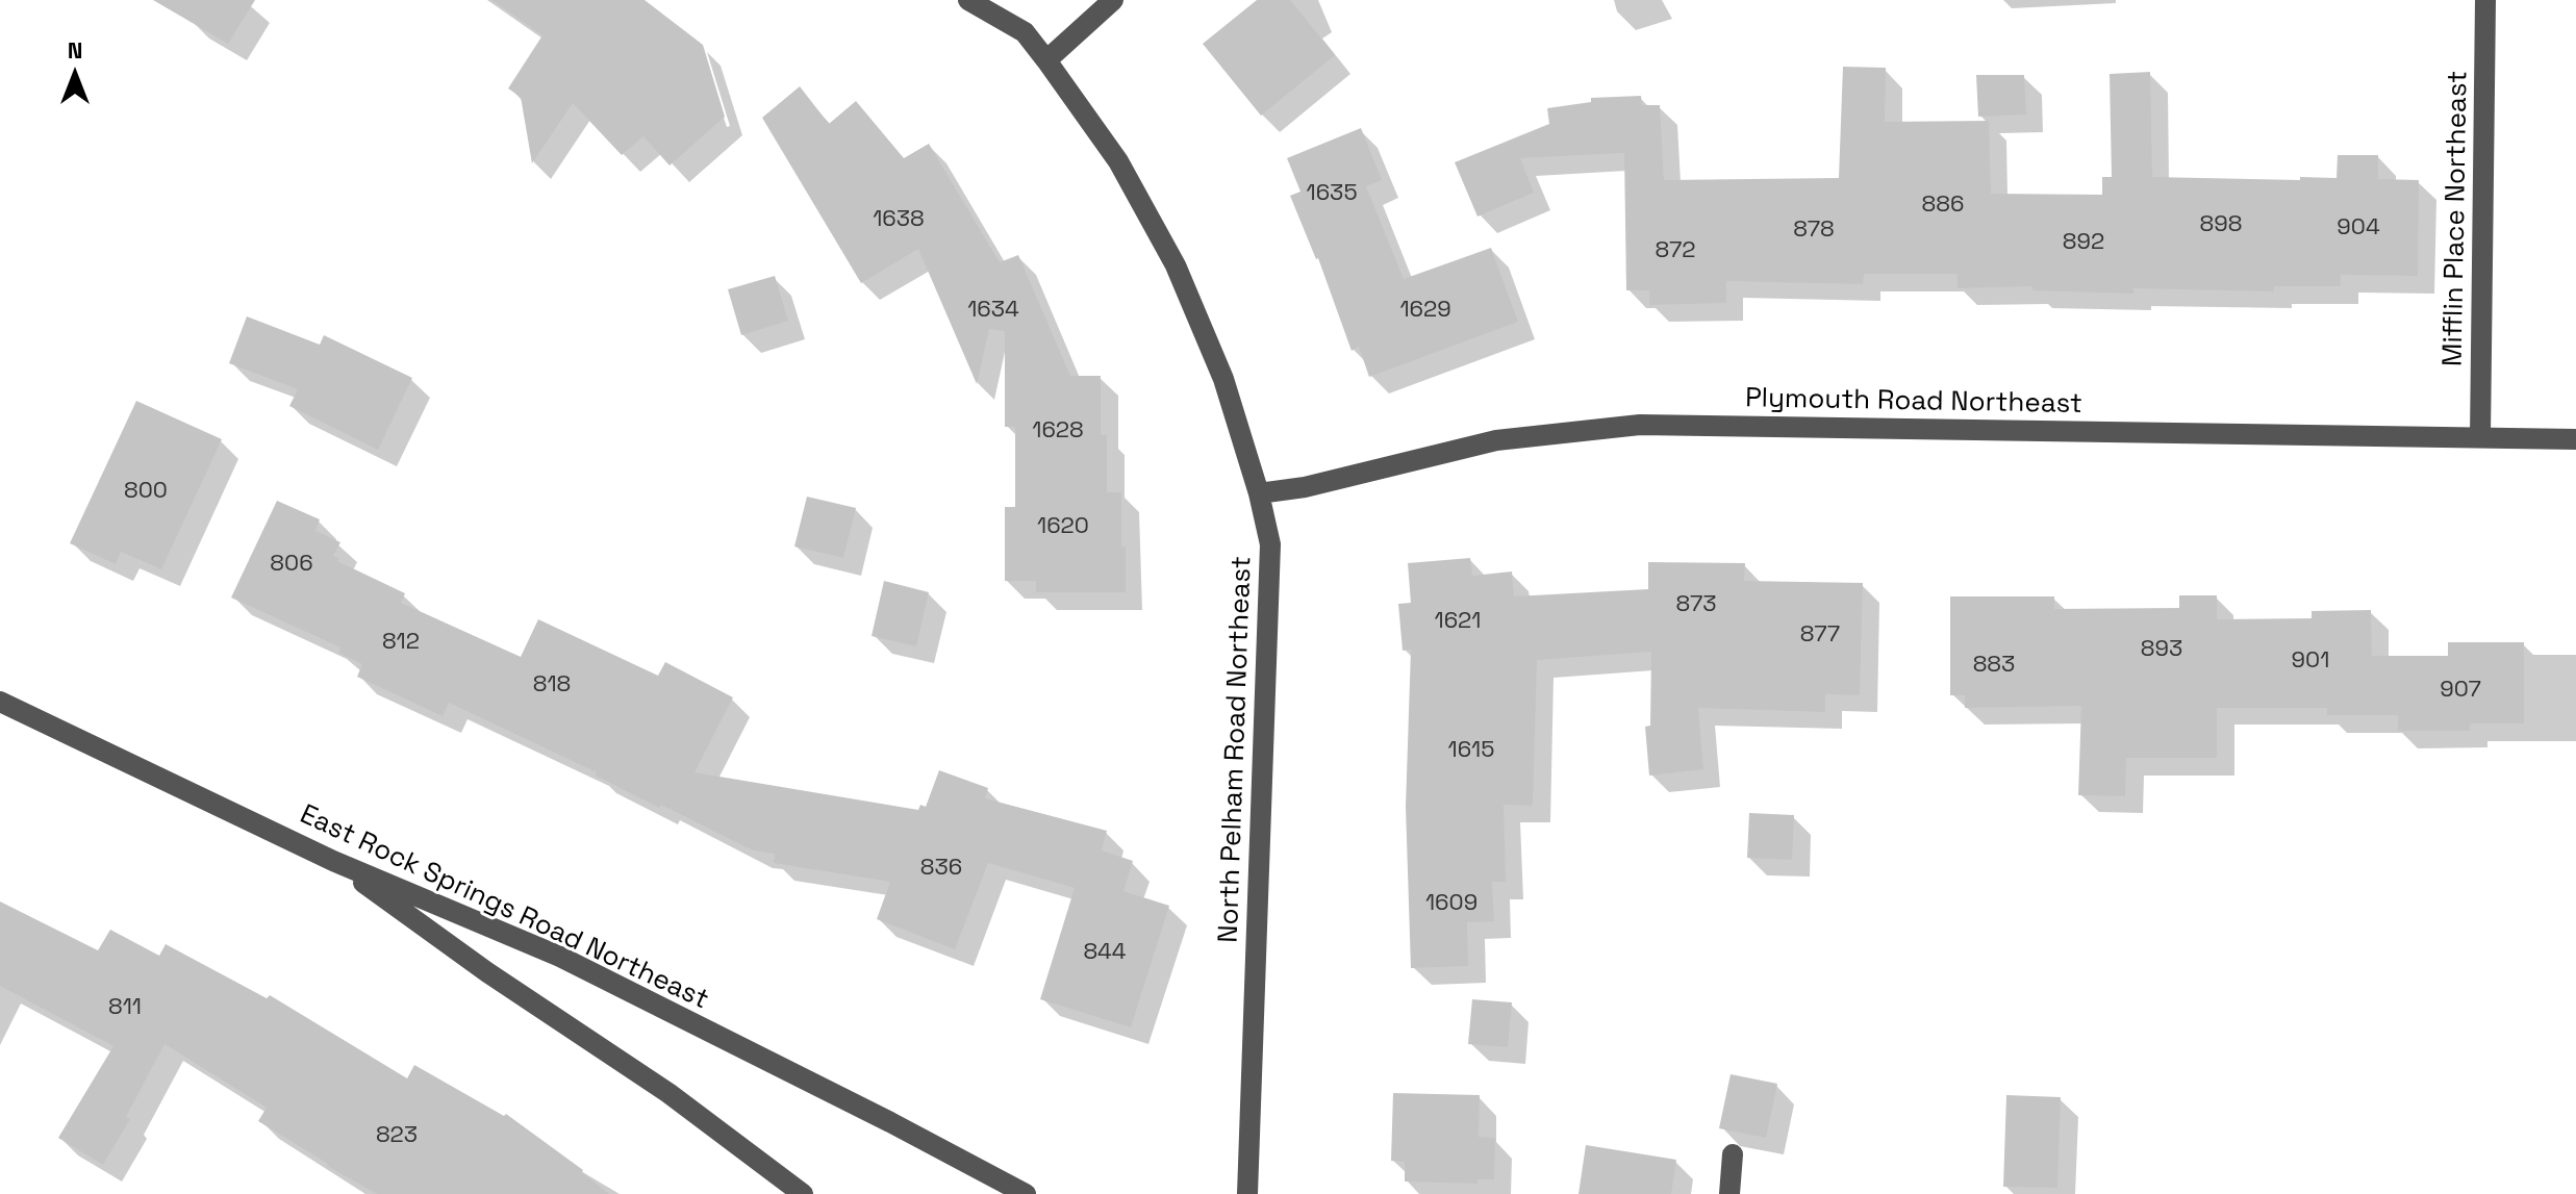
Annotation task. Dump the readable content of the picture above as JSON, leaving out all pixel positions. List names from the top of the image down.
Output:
{
  "streets": {
    "street": [
      "Mifflin Place Northeast",
      "Plymouth Road Northeast",
      "North Pelham Road Northeast",
      "East Rock Springs Road Northeast"
    ]
  },
  "crossings": [
    ["Mifflin Place Northeast", "Plymouth Road Northeast"],
    ["Plymouth Road Northeast", "North Pelham Road Northeast"]
  ],
  "house_numbers": [
    "1635",
    "886",
    "1638",
    "898",
    "904",
    "878",
    "892",
    "872",
    "1634",
    "1629",
    "1628",
    "800",
    "1620",
    "806",
    "873",
    "1621",
    "877",
    "812",
    "893",
    "901",
    "883",
    "818",
    "907",
    "1615",
    "836",
    "1609",
    "844",
    "811",
    "823"
  ],
  "north": "top"
}
